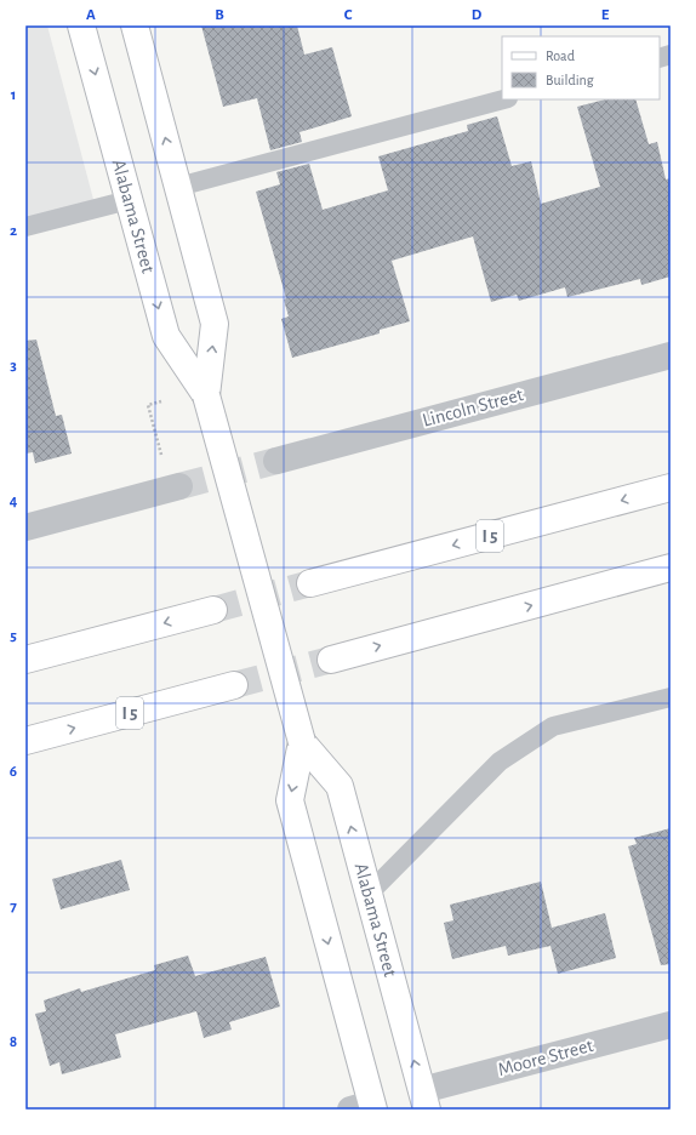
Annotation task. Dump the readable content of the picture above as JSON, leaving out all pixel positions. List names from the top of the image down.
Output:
{
  "streets": {
    "main road": ["Alabama Street", "I 5"],
    "street": ["Lincoln Street", "Moore Street"]
  },
  "crossings": [
    ["Alabama Street", "Moore Street"]
  ],
  "legend": ["Road", "Building"],
  "grid": {
    "columns": [
      "A",
      "B",
      "C",
      "D",
      "E"
    ],
    "rows": [
      "1",
      "2",
      "3",
      "4",
      "5",
      "6",
      "7",
      "8"
    ]
  }
}
